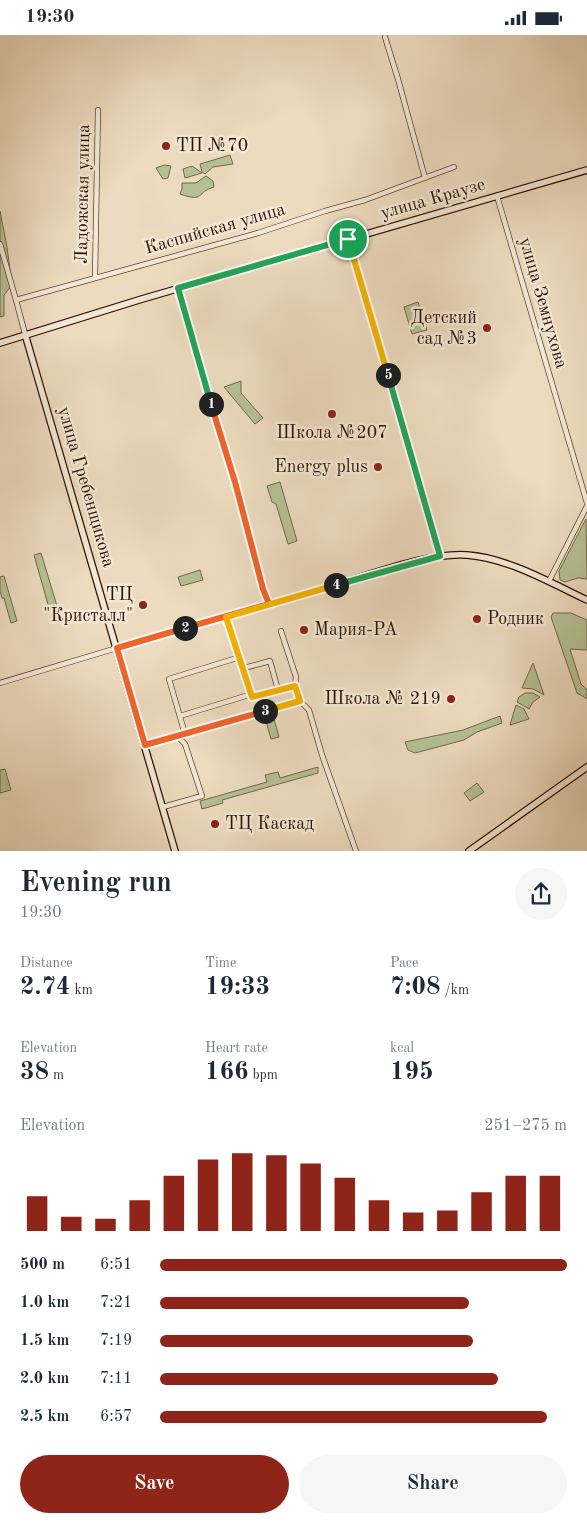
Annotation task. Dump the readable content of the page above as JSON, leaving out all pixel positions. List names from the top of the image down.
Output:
{
  "streets": {
    "street": [
      "Ладожская улица",
      "улица Краузе",
      "Каспийская улица",
      "улица Земнухова",
      "улица Гребенщикова"
    ]
  },
  "crossings": [
    ["Ладожская улица", "Каспийская улица"],
    ["улица Краузе", "улица Земнухова"],
    ["улица Краузе", "улица Гребенщикова"]
  ],
  "places": [
    "ТП №70",
    "Детский сад №3",
    "Школа №207",
    "Energy plus",
    "ТЦ \"Кристалл\"",
    "Родник",
    "Мария-РА",
    "Школа № 219",
    "ТЦ Каскад"
  ],
  "page": {
    "status": "19:30",
    "pins": [
      "5",
      "1",
      "4",
      "2",
      "3"
    ],
    "heading": ["Evening run", "19:30"],
    "stats": [
      ["Distance", "2.74 km"],
      ["Time", "19:33"],
      ["Pace", "7:08 /km"],
      ["Elevation", "38 m"],
      ["Heart rate", "166 bpm"],
      ["kcal", "195"]
    ],
    "chart": ["Elevation", "251–275 m"],
    "list": [
      {
        "name": "500 m",
        "note": "6:51"
      },
      {
        "name": "1.0 km",
        "note": "7:21"
      },
      {
        "name": "1.5 km",
        "note": "7:19"
      },
      {
        "name": "2.0 km",
        "note": "7:11"
      },
      {
        "name": "2.5 km",
        "note": "6:57"
      }
    ],
    "buttons": ["Save", "Share"]
  }
}
